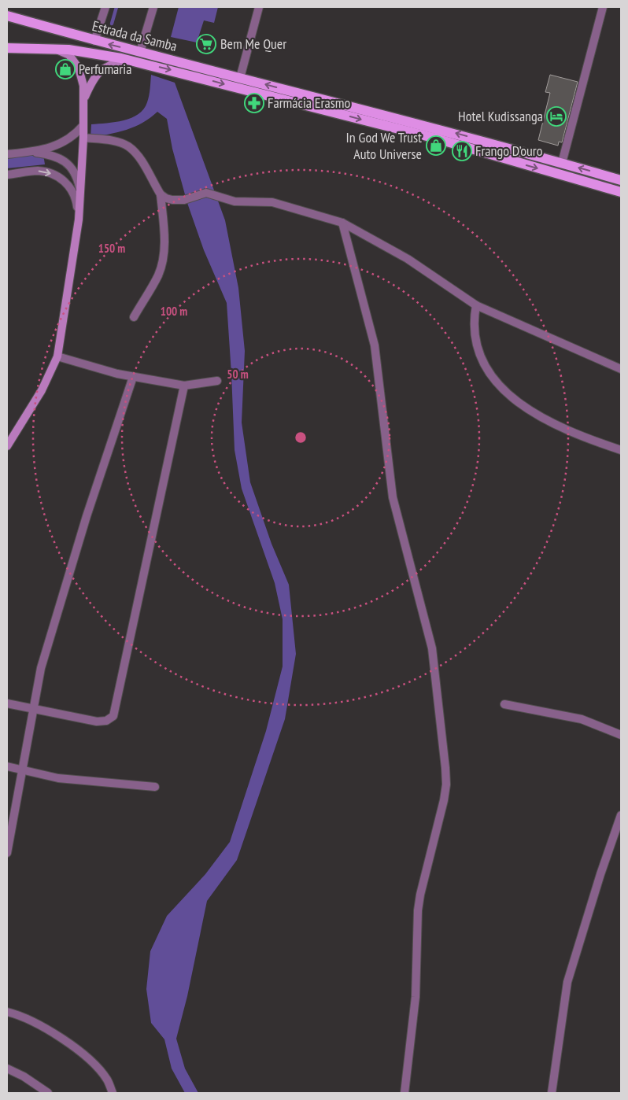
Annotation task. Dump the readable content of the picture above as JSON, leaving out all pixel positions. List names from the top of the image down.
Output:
{
  "streets": {
    "main road": ["Estrada da Samba"]
  },
  "places": {
    "supermarket": ["Bem Me Quer"],
    "shop": ["Perfumaria", "In God We Trust Auto Universe"],
    "pharmacy": ["Farmácia Erasmo"],
    "hotel": ["Hotel Kudissanga"],
    "restaurant": ["Frango D’ouro"]
  },
  "rings": ["150 m", "100 m", "50 m"]
}
